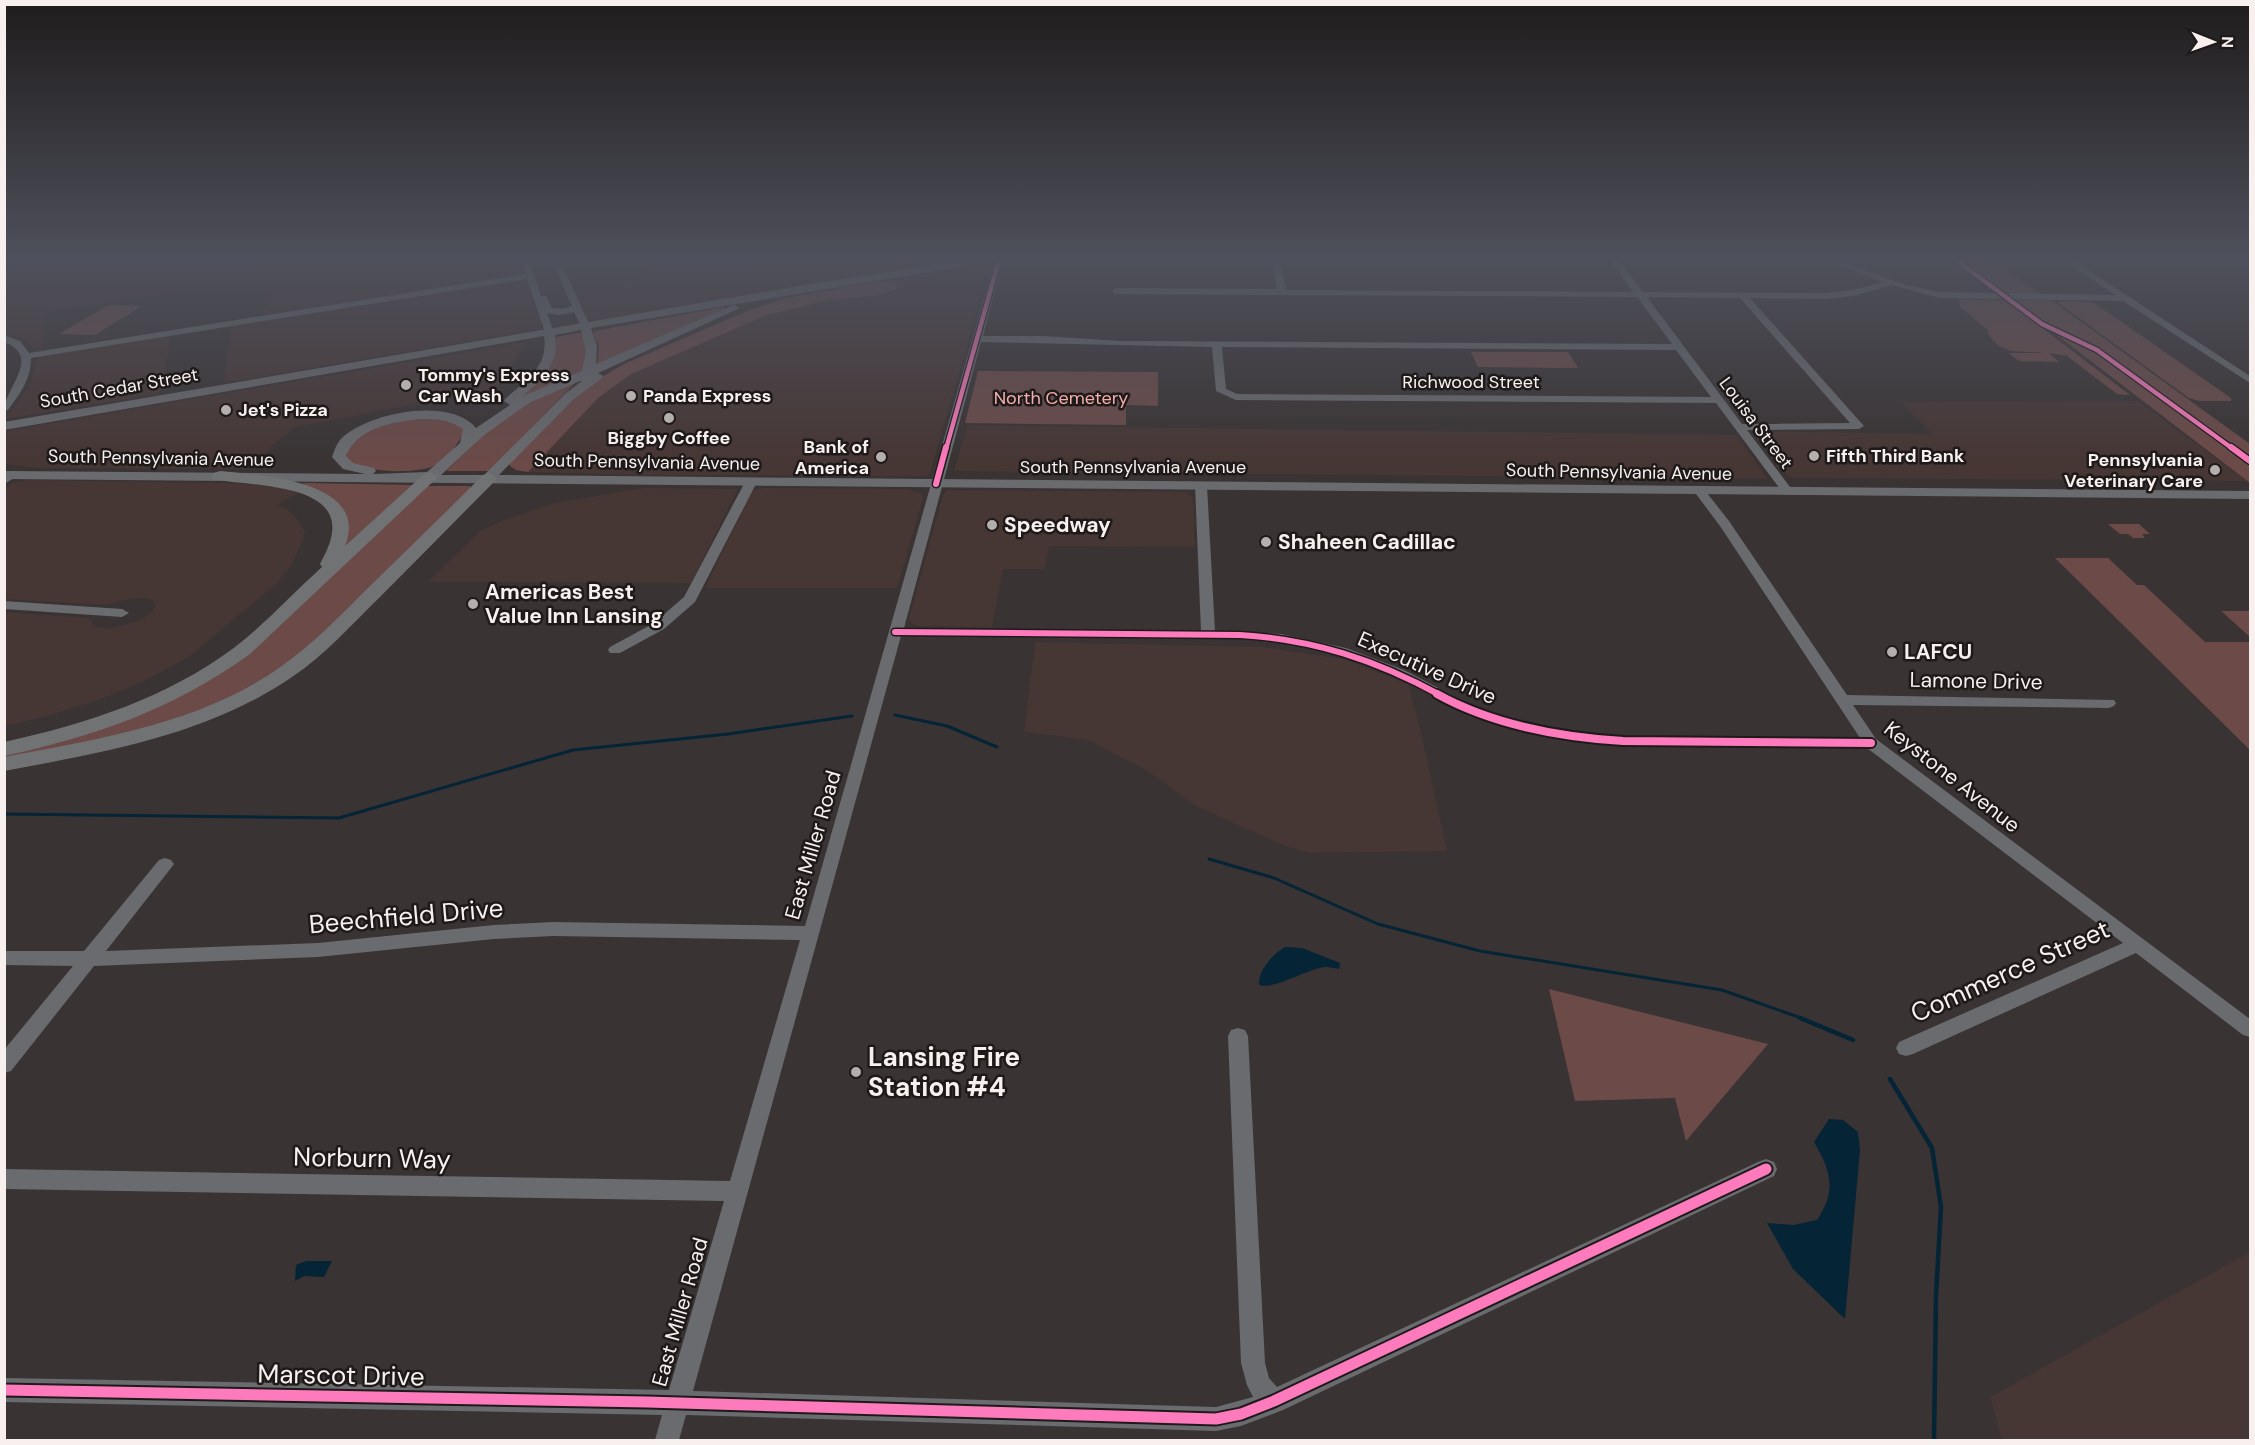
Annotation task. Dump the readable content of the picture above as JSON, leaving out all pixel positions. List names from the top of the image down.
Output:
{
  "streets": {
    "main road": ["South Cedar Street", "South Pennsylvania Avenue"],
    "street": [
      "Richwood Street",
      "Louisa Street",
      "Executive Drive",
      "Lamone Drive",
      "Keystone Avenue",
      "East Miller Road",
      "Beechfield Drive",
      "Commerce Street",
      "Norburn Way",
      "Marscot Drive"
    ]
  },
  "crossings": [
    ["Richwood Street", "Louisa Street"],
    ["Louisa Street", "South Pennsylvania Avenue"],
    ["South Pennsylvania Avenue", "Keystone Avenue"],
    ["South Pennsylvania Avenue", "East Miller Road"],
    ["Executive Drive", "Keystone Avenue"],
    ["Executive Drive", "East Miller Road"],
    ["Lamone Drive", "Keystone Avenue"],
    ["Keystone Avenue", "Commerce Street"],
    ["East Miller Road", "Beechfield Drive"],
    ["East Miller Road", "Norburn Way"],
    ["East Miller Road", "Marscot Drive"]
  ],
  "parks": ["North Cemetery"],
  "places": [
    "Tommy's Express Car Wash",
    "Panda Express",
    "Jet's Pizza",
    "Biggby Coffee",
    "Fifth Third Bank",
    "Bank of America",
    "Pennsylvania Veterinary Care",
    "Speedway",
    "Shaheen Cadillac",
    "Americas Best Value Inn Lansing",
    "LAFCU",
    "Lansing Fire Station #4"
  ],
  "north": "right"
}
